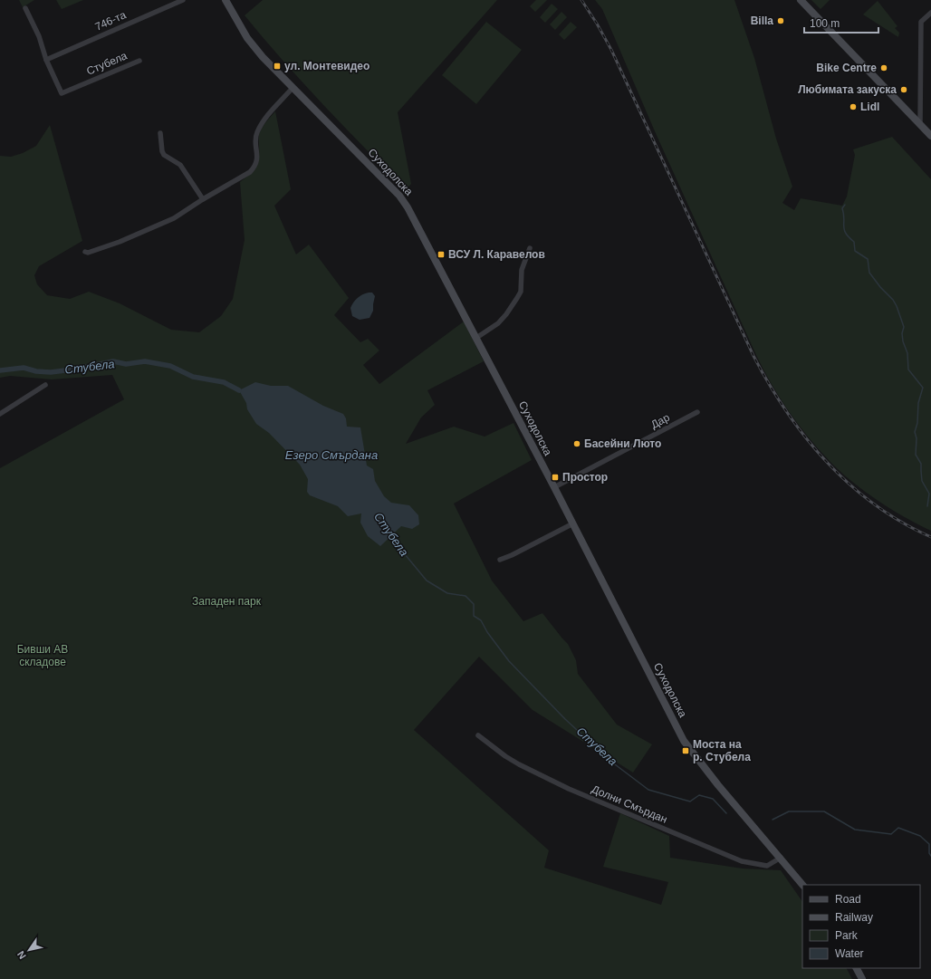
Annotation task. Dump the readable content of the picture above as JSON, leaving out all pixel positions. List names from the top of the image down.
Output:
{
  "streets": {
    "street": [
      "746-та",
      "Стубела",
      "Суходолска",
      "Дар",
      "Долни Смърдан"
    ]
  },
  "crossings": [
    ["746-та", "Стубела"],
    ["Суходолска", "Дар"],
    ["Суходолска", "Долни Смърдан"]
  ],
  "water": ["Стубела", "Езеро Смърдана"],
  "parks": ["Западен парк", "Бивши АВ складове"],
  "places": {
    "other": [
      "Billa",
      "Bike Centre",
      "Любимата закуска",
      "Lidl",
      "Басейни Люто"
    ],
    "transit": [
      "ул. Монтевидео",
      "ВСУ Л. Каравелов",
      "Простор",
      "Моста на р. Стубела"
    ]
  },
  "legend": [
    "Road",
    "Railway",
    "Park",
    "Water"
  ],
  "scale_bar": "100 m",
  "north": "bottom left"
}
